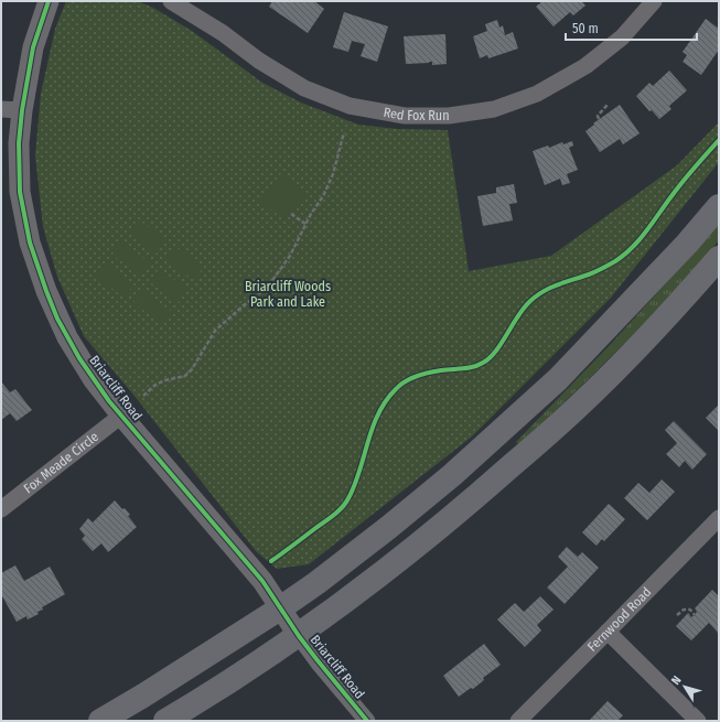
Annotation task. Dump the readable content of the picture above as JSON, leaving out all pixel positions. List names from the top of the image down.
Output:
{
  "streets": {
    "street": [
      "Red Fox Run",
      "Briarcliff Road",
      "Fox Meade Circle",
      "Fernwood Road"
    ]
  },
  "crossings": [
    ["Briarcliff Road", "Fox Meade Circle"]
  ],
  "parks": ["Briarcliff Woods Park and Lake"],
  "scale_bar": "50 m",
  "north": "top left"
}
